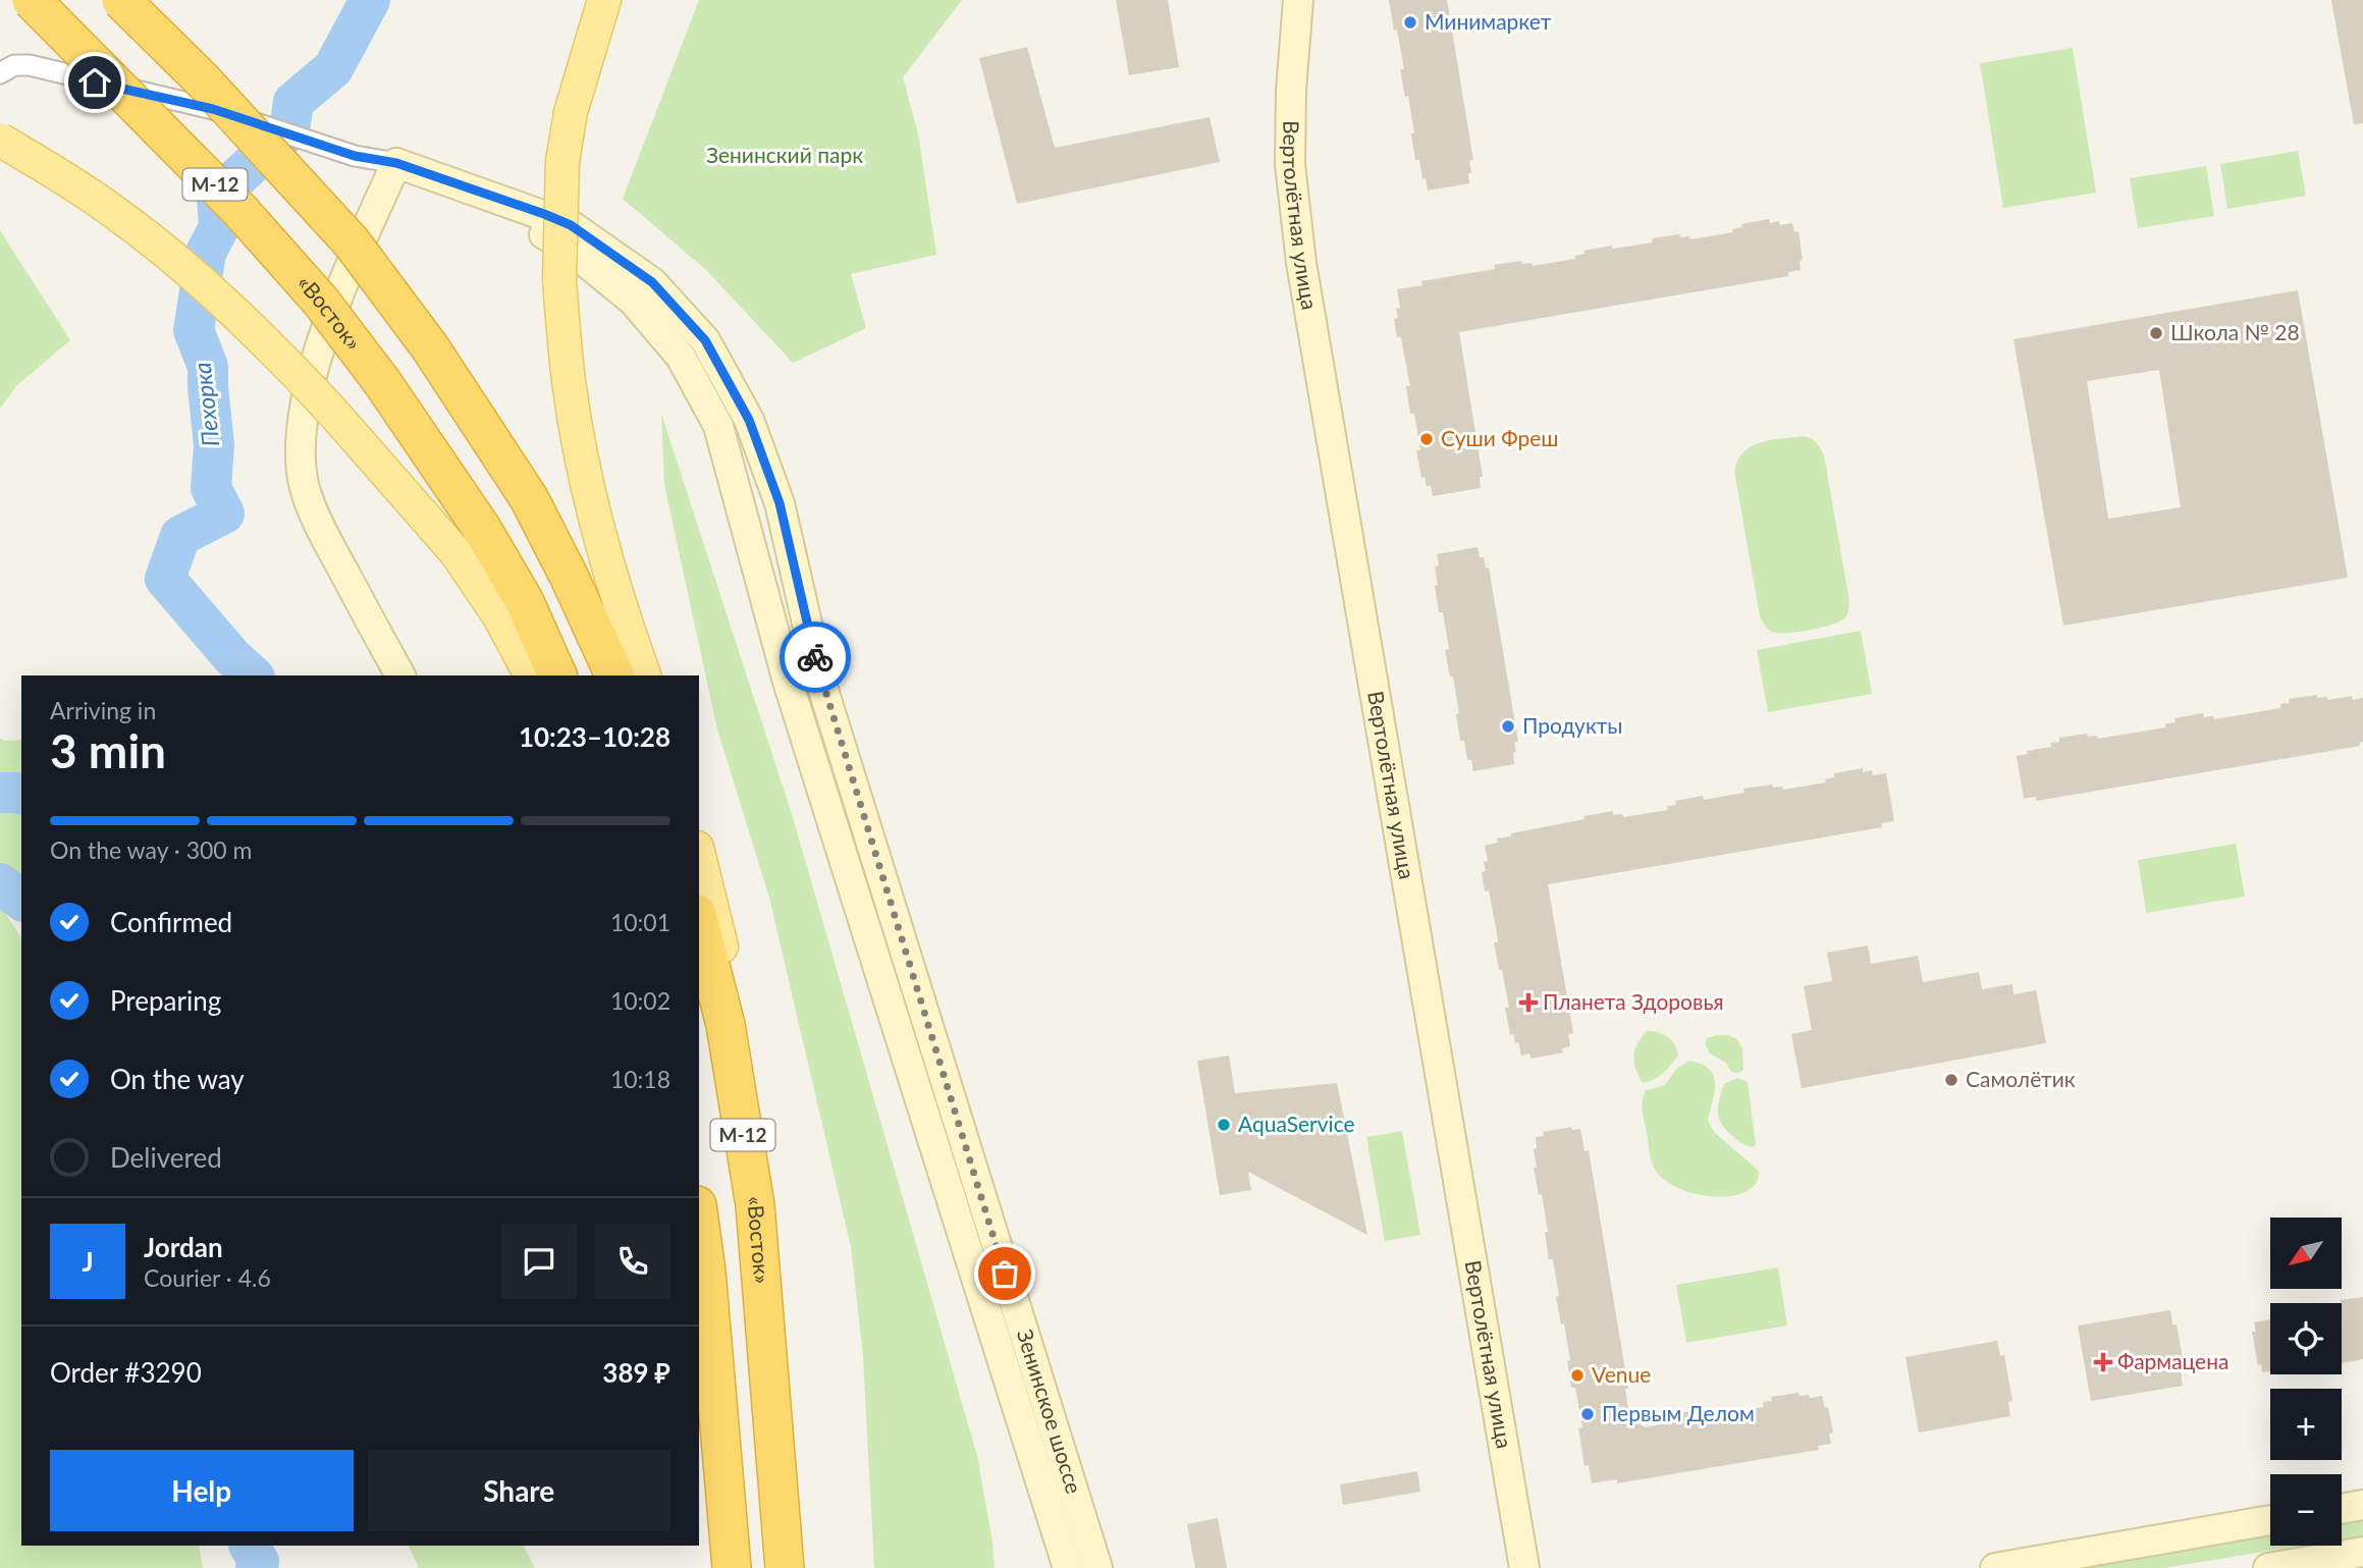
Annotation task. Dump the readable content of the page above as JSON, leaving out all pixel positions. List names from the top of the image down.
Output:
{
  "streets": {
    "highway": ["М-12", "«Восток»"],
    "main road": ["Вертолётная улица", "Зенинское шоссе"]
  },
  "water": ["Пехорка"],
  "parks": ["Зенинский парк"],
  "places": {
    "other": [
      "Минимаркет",
      "Школа № 28",
      "Суши Фреш",
      "Продукты",
      "Самолётик",
      "AquaService",
      "Venue",
      "Первым Делом"
    ],
    "health": ["Планета Здоровья", "Фармацена"]
  },
  "north": "bottom left",
  "page": {
    "heading": ["3 min", "Arriving in", "10:23–10:28"],
    "panel": [
      "Jordan",
      "Courier · 4.6",
      "Order #3290",
      "389 ₽"
    ],
    "bar": "On the way · 300 m",
    "list": [
      ["Confirmed", "10:01"],
      ["Preparing", "10:02"],
      ["On the way", "10:18"],
      "Delivered"
    ],
    "map_buttons": ["+", "−"],
    "round": "J",
    "buttons": ["Help", "Share"]
  }
}
